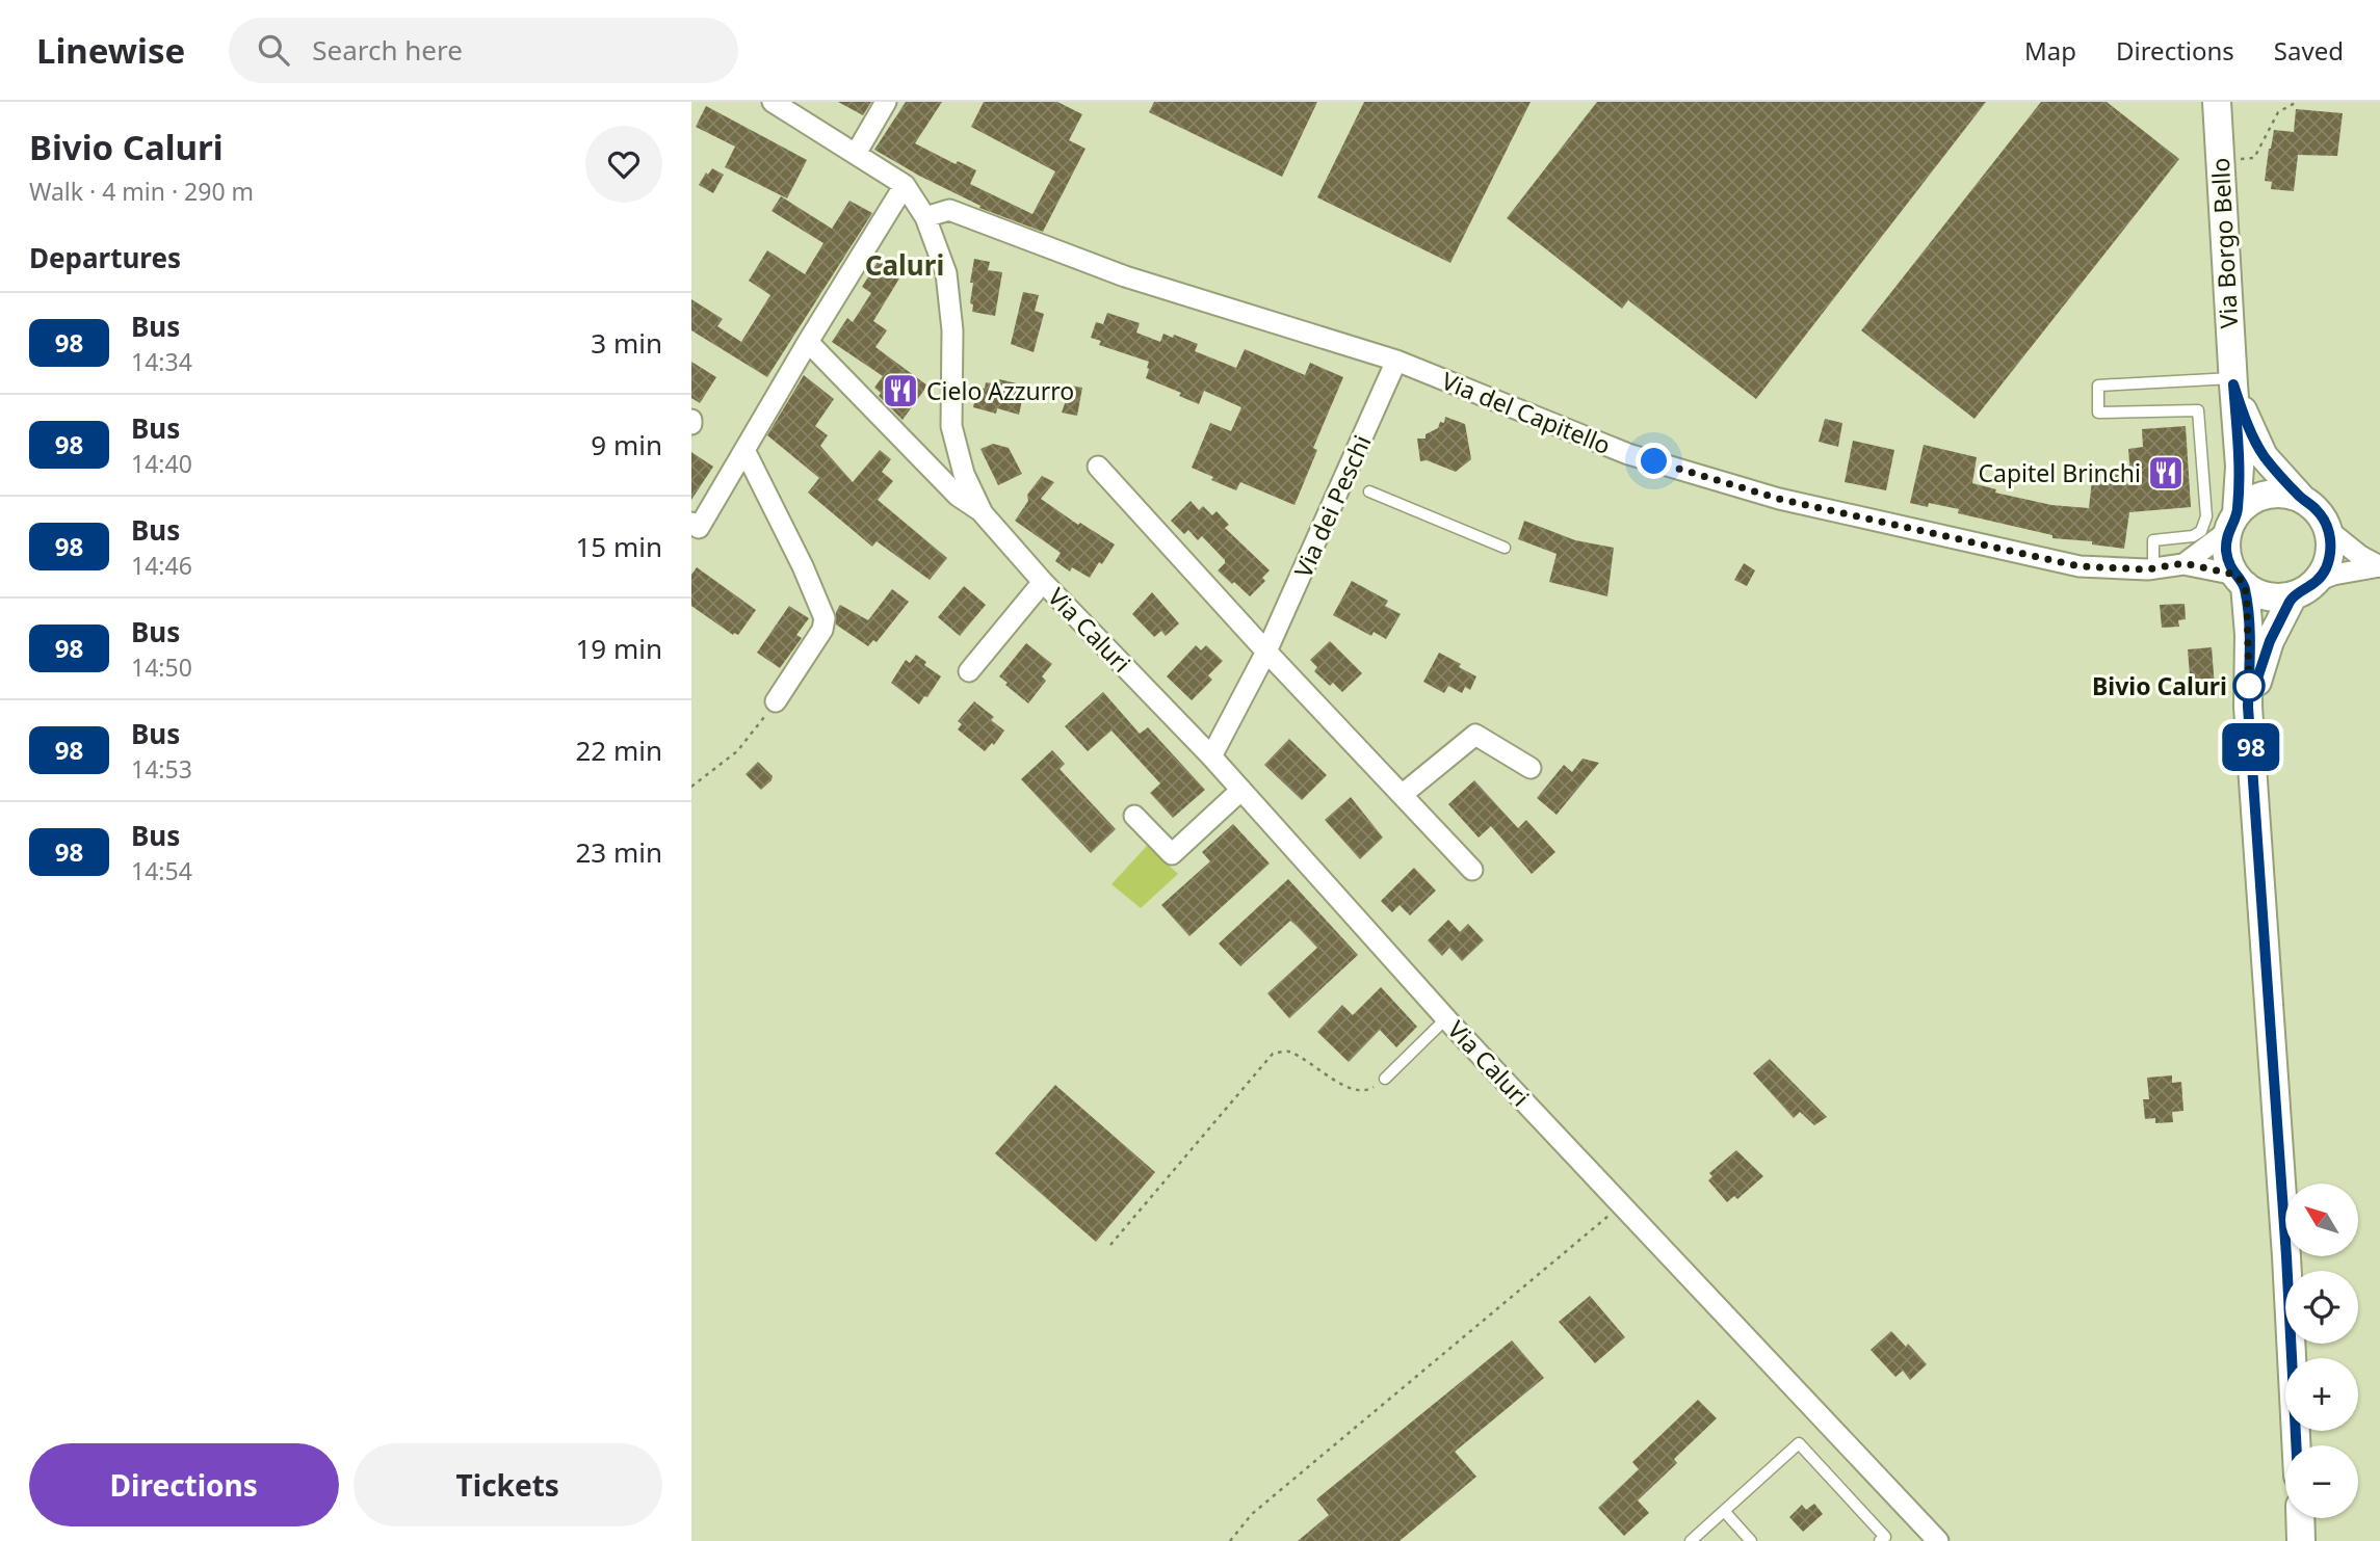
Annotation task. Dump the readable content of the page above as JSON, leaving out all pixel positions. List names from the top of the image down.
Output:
{
  "streets": {
    "main road": ["Via Borgo Bello"],
    "street": ["Via del Capitello", "Via dei Peschi", "Via Caluri"]
  },
  "crossings": [
    ["Via Borgo Bello", "Via del Capitello"],
    ["Via del Capitello", "Via dei Peschi"],
    ["Via del Capitello", "Via Caluri"],
    ["Via dei Peschi", "Via Caluri"]
  ],
  "districts": ["Caluri"],
  "places": {
    "restaurant": ["Cielo Azzurro", "Capitel Brinchi"],
    "other": ["Bivio Caluri"]
  },
  "lines": ["bus line 98"],
  "north": "top left",
  "page": {
    "header": "Linewise",
    "search": "Search here",
    "nav": ["Map", "Directions", "Saved"],
    "heading": [
      ["Bivio Caluri", "Walk · 4 min · 290 m"],
      "Departures"
    ],
    "on_map": "98",
    "list": [
      {
        "mark": "98",
        "name": "Bus",
        "note": "14:34",
        "value": "3 min"
      },
      {
        "mark": "98",
        "name": "Bus",
        "note": "14:40",
        "value": "9 min"
      },
      {
        "mark": "98",
        "name": "Bus",
        "note": "14:46",
        "value": "15 min"
      },
      {
        "mark": "98",
        "name": "Bus",
        "note": "14:50",
        "value": "19 min"
      },
      {
        "mark": "98",
        "name": "Bus",
        "note": "14:53",
        "value": "22 min"
      },
      {
        "mark": "98",
        "name": "Bus",
        "note": "14:54",
        "value": "23 min"
      }
    ],
    "map_buttons": ["+", "−"],
    "buttons": ["Directions", "Tickets"]
  }
}
